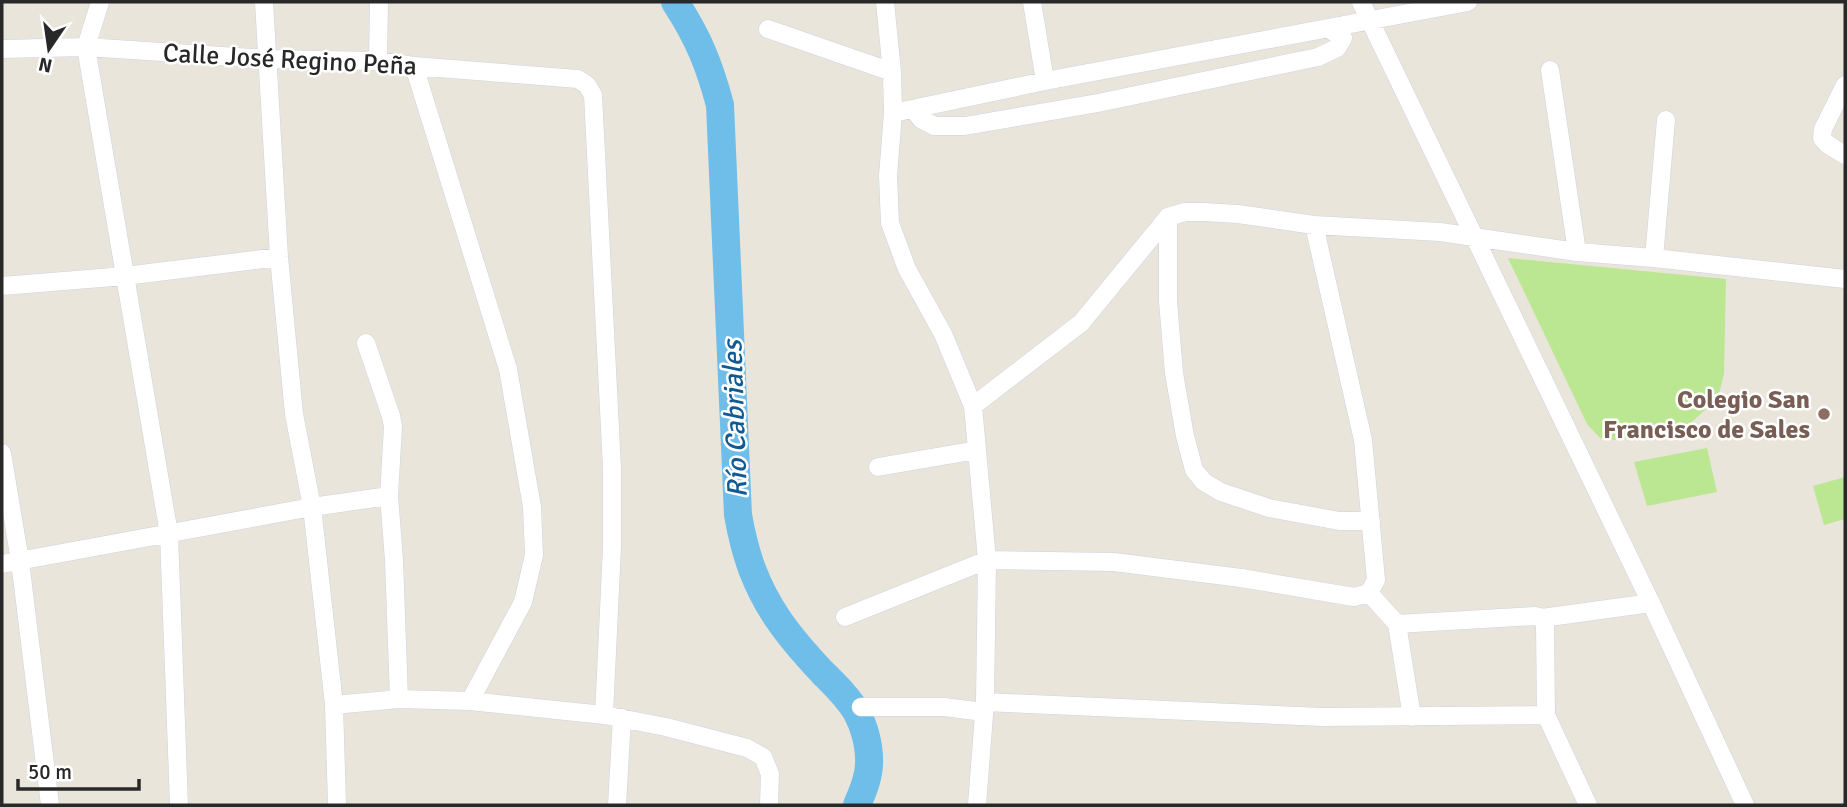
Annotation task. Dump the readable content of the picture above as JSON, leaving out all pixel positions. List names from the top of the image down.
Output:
{
  "streets": {
    "street": ["Calle José Regino Peña"]
  },
  "water": ["Río Cabriales"],
  "places": ["Colegio San Francisco de Sales"],
  "scale_bar": "50 m",
  "north": "bottom"
}
